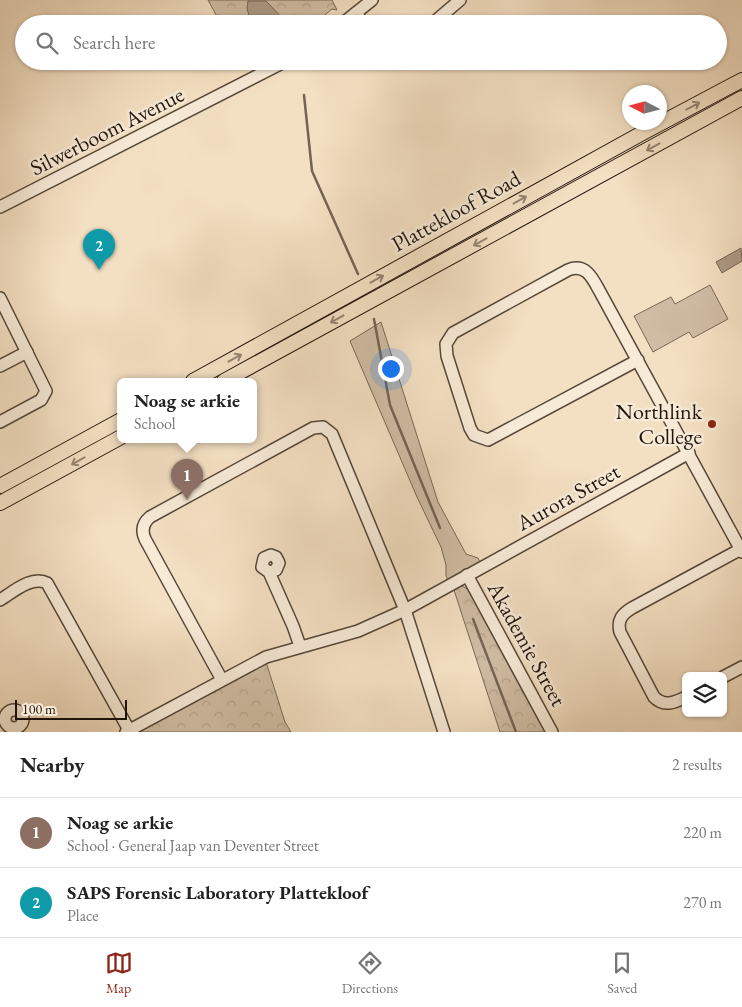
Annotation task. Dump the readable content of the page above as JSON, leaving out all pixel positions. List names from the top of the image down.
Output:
{
  "streets": {
    "main road": ["Plattekloof Road"],
    "street": ["Silwerboom Avenue", "Aurora Street", "Akademie Street"]
  },
  "crossings": [
    ["Aurora Street", "Akademie Street"]
  ],
  "places": ["Northlink College"],
  "scale_bar": "100 m",
  "north": "left",
  "page": {
    "search": "Search here",
    "pins": ["2", "1"],
    "popup": ["Noag se arkie", "School"],
    "scale": "100 m",
    "heading": ["Nearby", "2 results"],
    "list": [
      {
        "mark": "1",
        "name": "Noag se arkie",
        "note": "School · General Jaap van Deventer Street",
        "value": "220 m"
      },
      {
        "mark": "2",
        "name": "SAPS Forensic Laboratory Plattekloof",
        "note": "Place",
        "value": "270 m"
      }
    ],
    "nav": ["Map", "Directions", "Saved"]
  }
}
